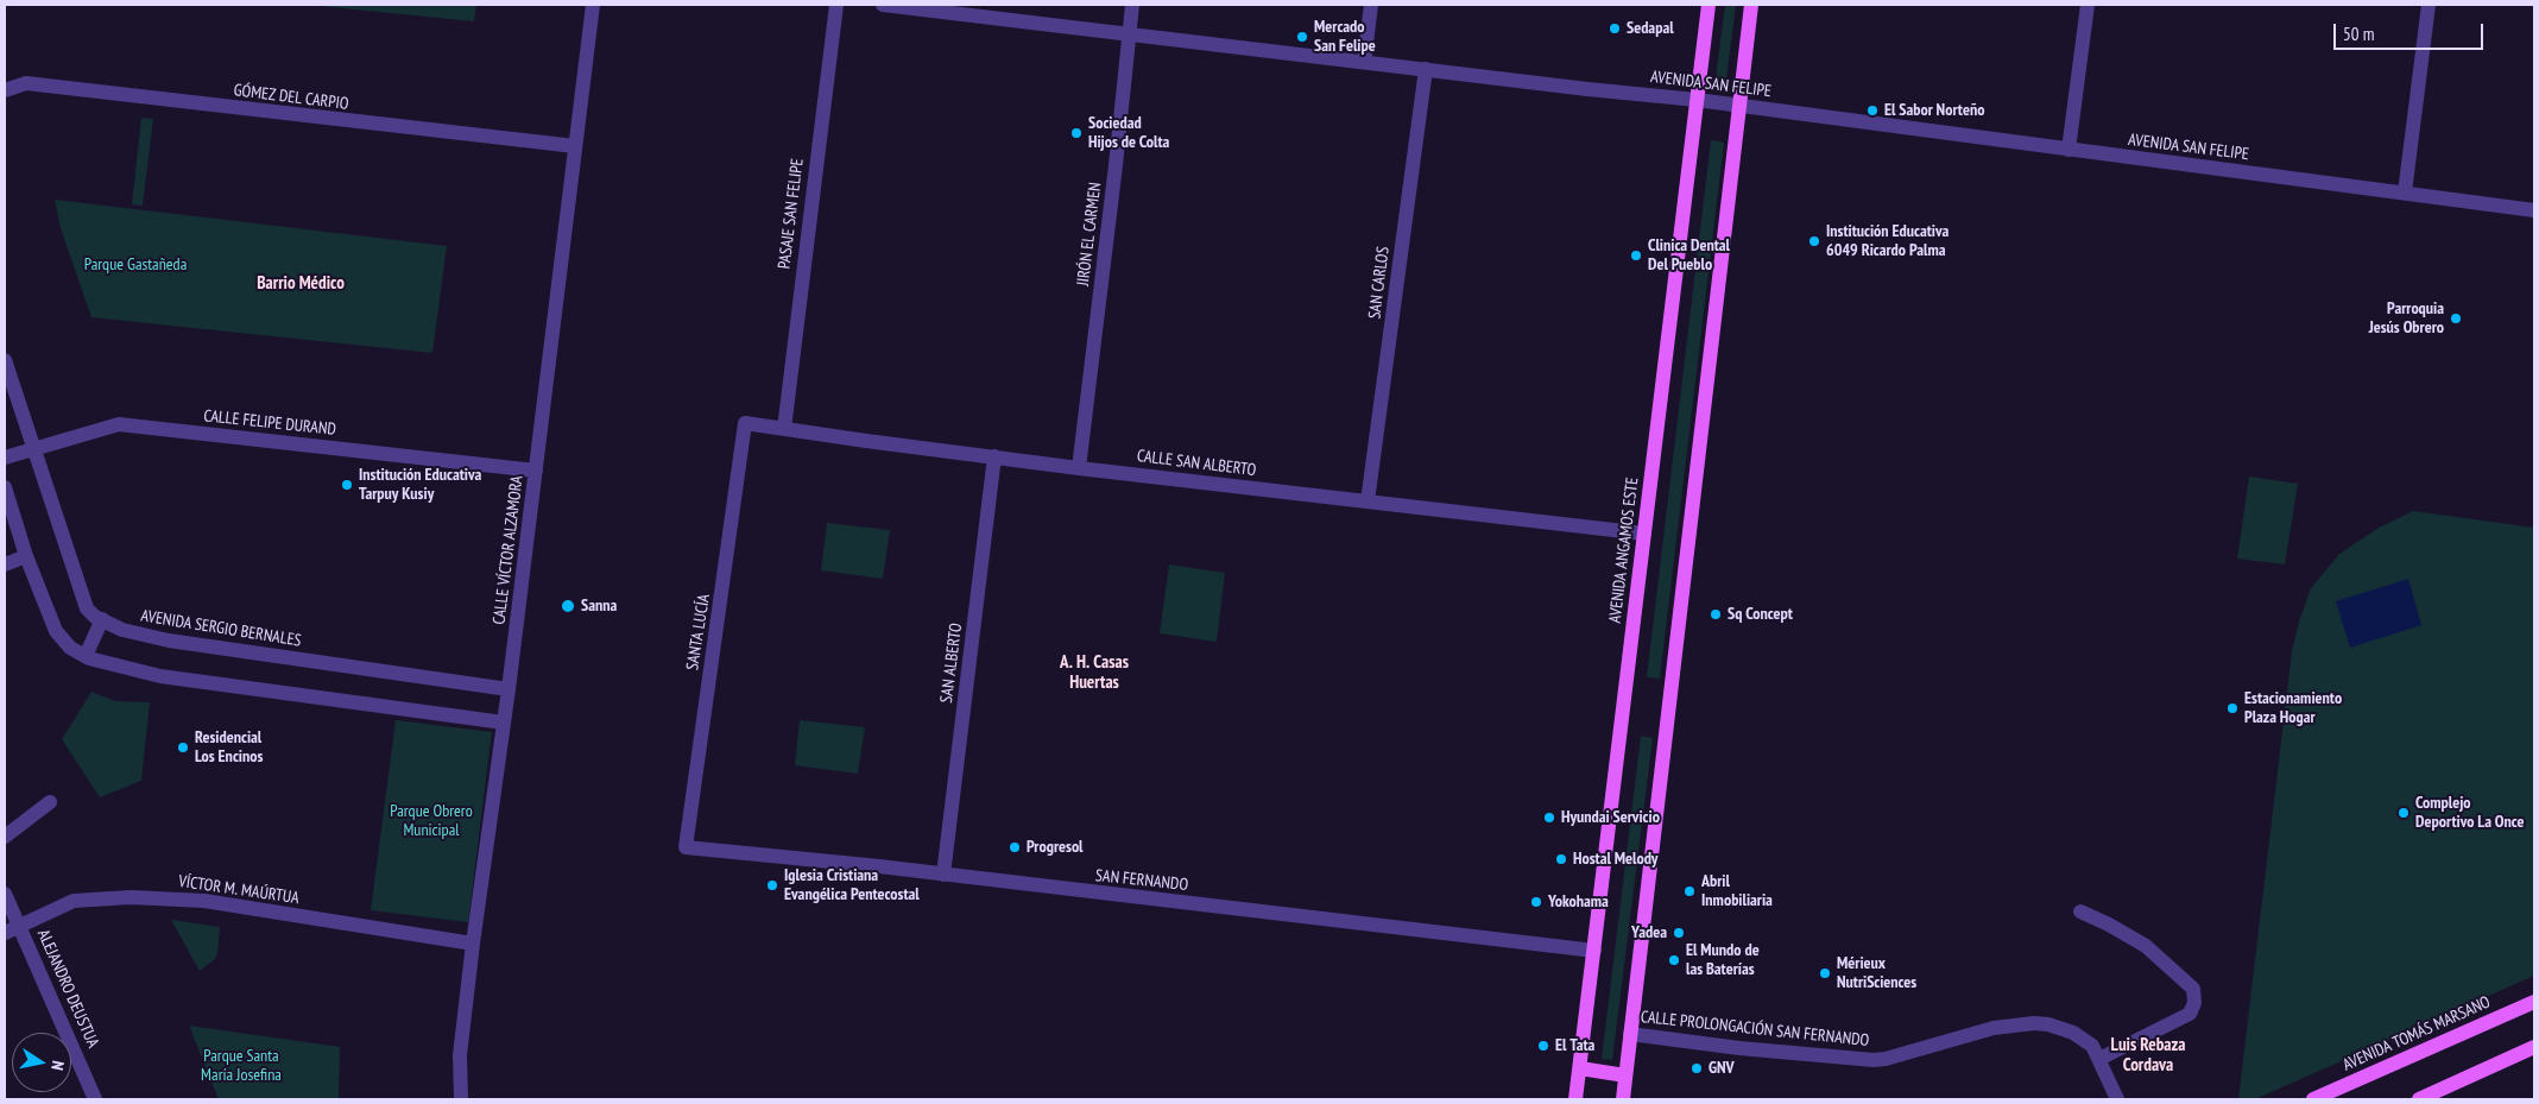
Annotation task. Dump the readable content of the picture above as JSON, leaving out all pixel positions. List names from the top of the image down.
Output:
{
  "streets": {
    "main road": ["AVENIDA ANGAMOS ESTE", "AVENIDA TOMÁS MARSANO"],
    "street": [
      "AVENIDA SAN FELIPE",
      "GÓMEZ DEL CARPIO",
      "PASAJE SAN FELIPE",
      "JIRÓN EL CARMEN",
      "SAN CARLOS",
      "CALLE FELIPE DURAND",
      "CALLE SAN ALBERTO",
      "CALLE VÍCTOR ALZAMORA",
      "AVENIDA SERGIO BERNALES",
      "SANTA LUCÍA",
      "SAN ALBERTO",
      "SAN FERNANDO",
      "VÍCTOR M. MAÚRTUA",
      "ALEJANDRO DEUSTUA",
      "CALLE PROLONGACIÓN SAN FERNANDO"
    ]
  },
  "crossings": [
    ["AVENIDA SAN FELIPE", "JIRÓN EL CARMEN"],
    ["AVENIDA SAN FELIPE", "SAN CARLOS"],
    ["AVENIDA SAN FELIPE", "AVENIDA ANGAMOS ESTE"],
    ["GÓMEZ DEL CARPIO", "CALLE VÍCTOR ALZAMORA"],
    ["PASAJE SAN FELIPE", "CALLE SAN ALBERTO"],
    ["JIRÓN EL CARMEN", "CALLE SAN ALBERTO"],
    ["SAN CARLOS", "CALLE SAN ALBERTO"],
    ["CALLE FELIPE DURAND", "CALLE VÍCTOR ALZAMORA"],
    ["CALLE FELIPE DURAND", "AVENIDA SERGIO BERNALES"],
    ["CALLE SAN ALBERTO", "AVENIDA ANGAMOS ESTE"],
    ["CALLE SAN ALBERTO", "SANTA LUCÍA"],
    ["CALLE SAN ALBERTO", "SAN ALBERTO"],
    ["CALLE VÍCTOR ALZAMORA", "AVENIDA SERGIO BERNALES"],
    ["CALLE VÍCTOR ALZAMORA", "VÍCTOR M. MAÚRTUA"],
    ["AVENIDA ANGAMOS ESTE", "SAN FERNANDO"],
    ["SANTA LUCÍA", "SAN FERNANDO"],
    ["SAN ALBERTO", "SAN FERNANDO"],
    ["VÍCTOR M. MAÚRTUA", "ALEJANDRO DEUSTUA"]
  ],
  "districts": ["Barrio Médico", "A. H. Casas Huertas", "Luis Rebaza Cordava"],
  "parks": ["Parque Gastañeda", "Parque Obrero Municipal", "Parque Santa María Josefina"],
  "places": [
    "Sedapal",
    "Mercado San Felipe",
    "El Sabor Norteño",
    "Sociedad Hijos de Colta",
    "Institución Educativa 6049 Ricardo Palma",
    "Clinica Dental Del Pueblo",
    "Parroquia Jesús Obrero",
    "Institución Educativa Tarpuy Kusiy",
    "Sanna",
    "Sq Concept",
    "Estacionamiento Plaza Hogar",
    "Residencial Los Encinos",
    "Complejo Deportivo La Once",
    "Hyundai Servicio",
    "Progresol",
    "Hostal Melody",
    "Iglesia Cristiana Evangélica Pentecostal",
    "Abril Inmobiliaria",
    "Yokohama",
    "Yadea",
    "El Mundo de las Baterías",
    "Mérieux NutriSciences",
    "El Tata",
    "GNV"
  ],
  "scale_bar": "50 m",
  "north": "right"
}
